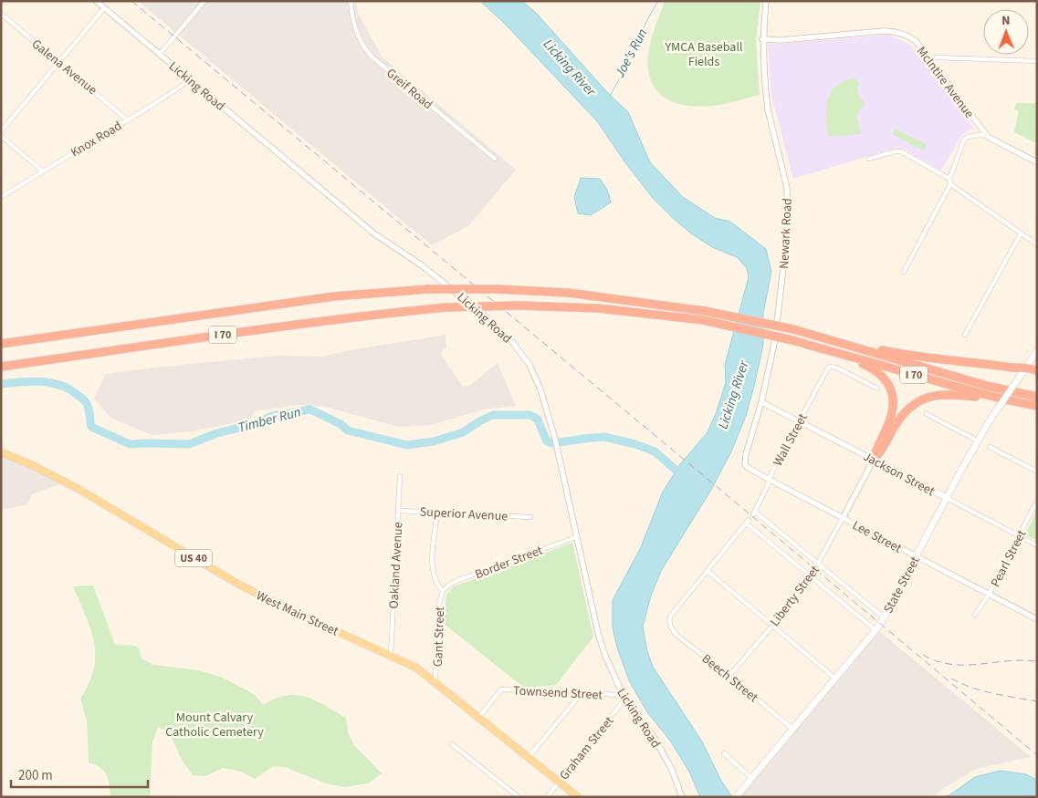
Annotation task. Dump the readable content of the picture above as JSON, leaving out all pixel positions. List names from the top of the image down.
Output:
{
  "streets": {
    "highway": ["I 70"],
    "main road": [
      "Jackson Street",
      "US 40",
      "State Street",
      "West Main Street"
    ],
    "street": [
      "Galena Avenue",
      "McIntire Avenue",
      "Licking Road",
      "Greif Road",
      "Knox Road",
      "Newark Road",
      "Wall Street",
      "Superior Avenue",
      "Lee Street",
      "Pearl Street",
      "Border Street",
      "Oakland Avenue",
      "Liberty Street",
      "Gant Street",
      "Beech Street",
      "Townsend Street",
      "Graham Street"
    ]
  },
  "crossings": [
    ["Galena Avenue", "Knox Road"],
    ["McIntire Avenue", "Newark Road"],
    ["Licking Road", "Knox Road"],
    ["Licking Road", "Border Street"],
    ["Licking Road", "Townsend Street"],
    ["Licking Road", "Graham Street"],
    ["Newark Road", "Jackson Street"],
    ["Newark Road", "Lee Street"],
    ["Wall Street", "Jackson Street"],
    ["Wall Street", "Lee Street"],
    ["Wall Street", "Liberty Street"],
    ["Jackson Street", "Pearl Street"],
    ["Jackson Street", "State Street"],
    ["Jackson Street", "Liberty Street"],
    ["Superior Avenue", "Oakland Avenue"],
    ["Superior Avenue", "Gant Street"],
    ["Lee Street", "Pearl Street"],
    ["Lee Street", "State Street"],
    ["Lee Street", "Liberty Street"],
    ["Border Street", "Gant Street"],
    ["Oakland Avenue", "West Main Street"],
    ["State Street", "Beech Street"],
    ["Liberty Street", "Beech Street"],
    ["West Main Street", "Gant Street"],
    ["West Main Street", "Townsend Street"],
    ["West Main Street", "Graham Street"]
  ],
  "water": ["Joe's Run", "Licking River", "Timber Run"],
  "parks": ["YMCA Baseball Fields", "Mount Calvary Catholic Cemetery"],
  "scale_bar": "200 m",
  "north": "top"
}
